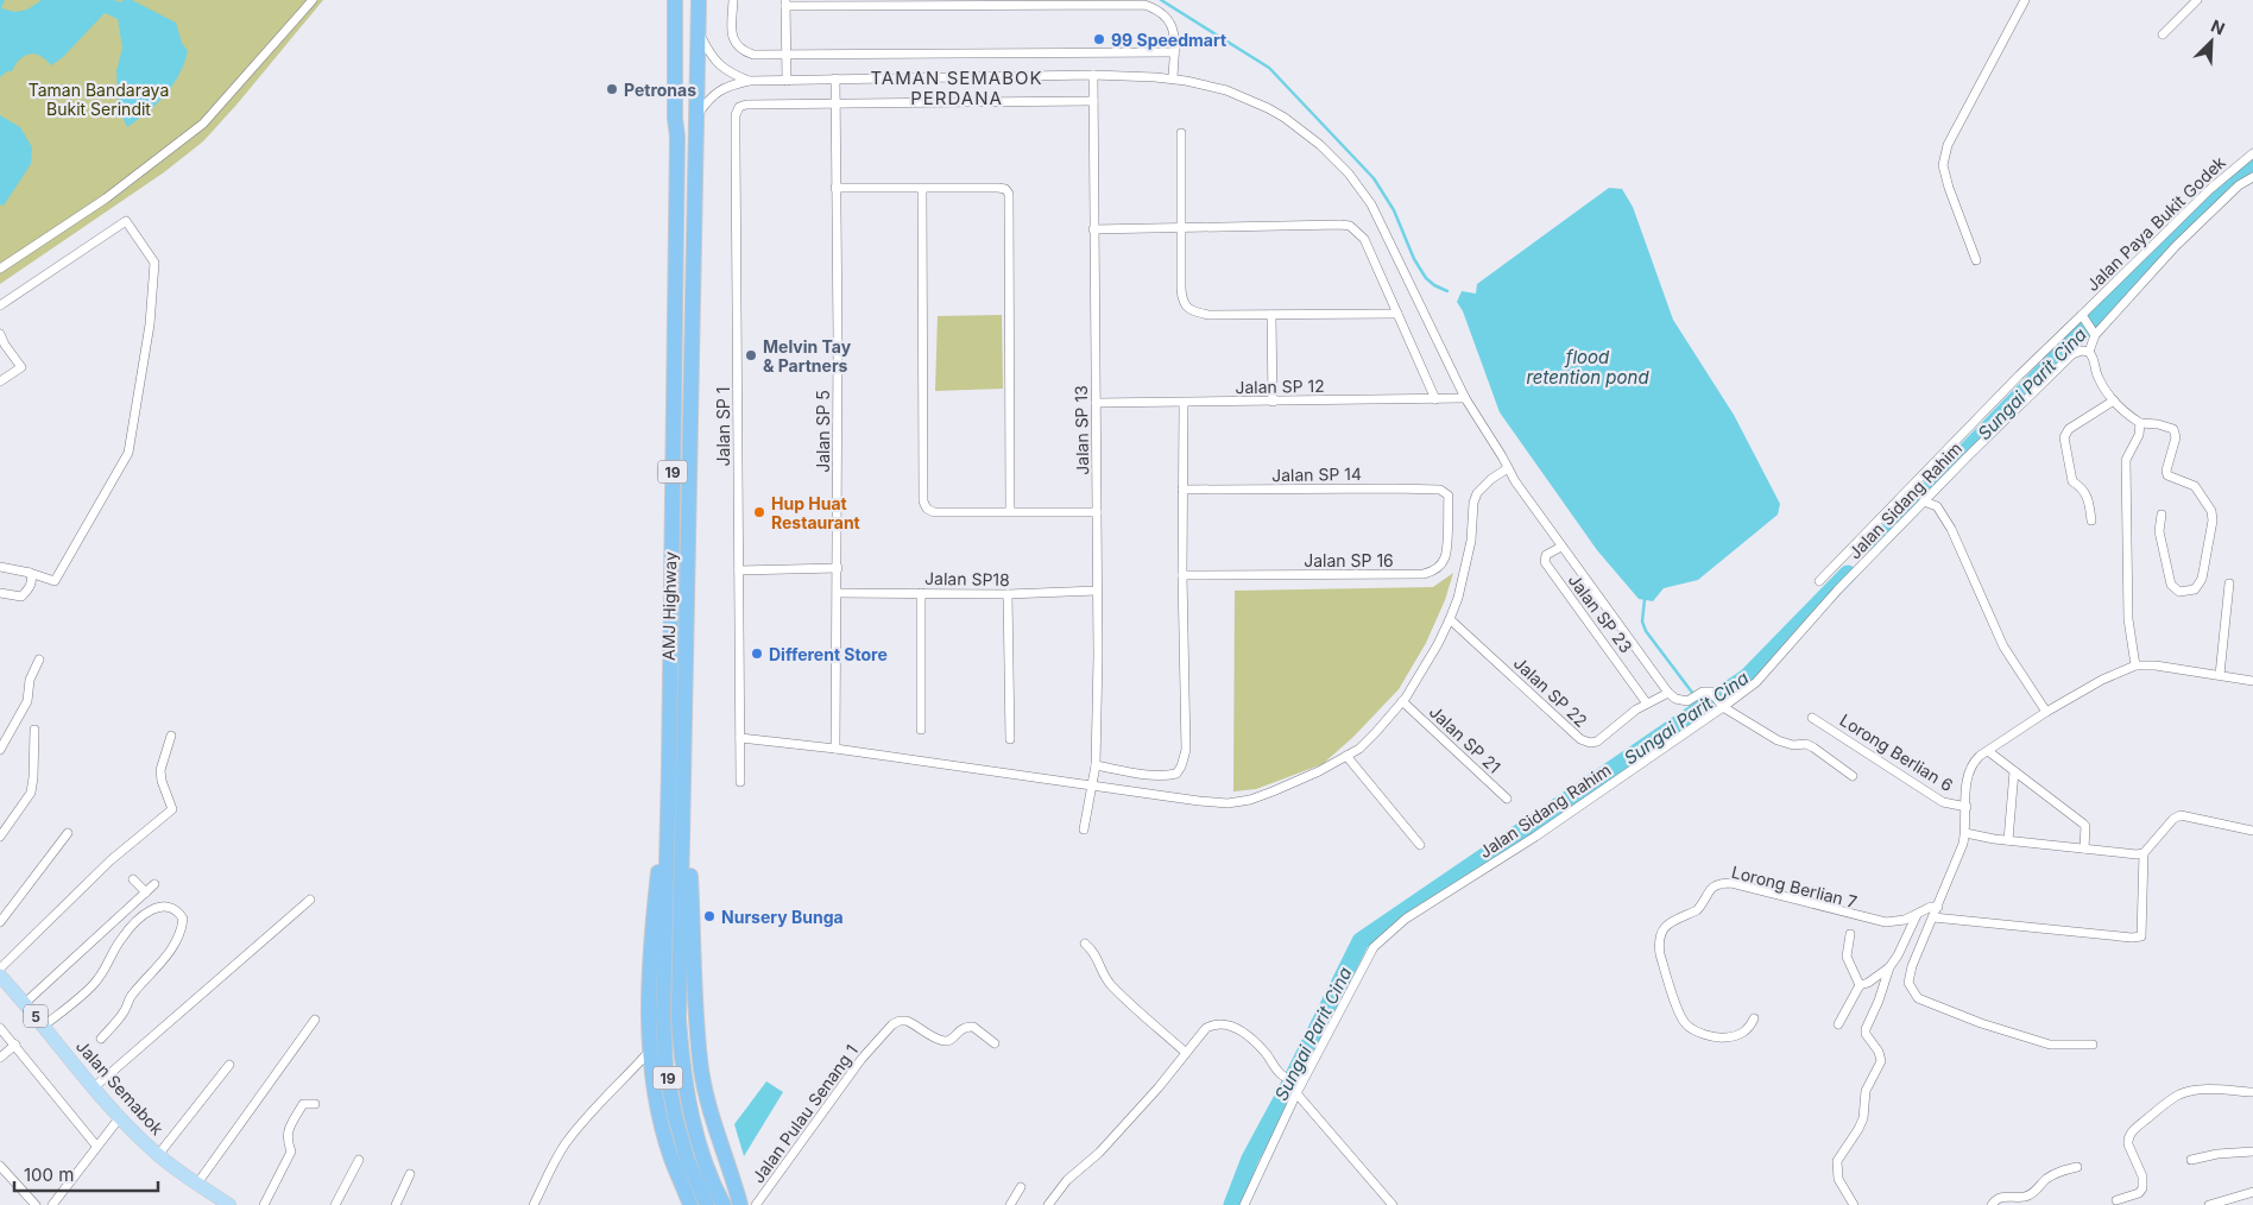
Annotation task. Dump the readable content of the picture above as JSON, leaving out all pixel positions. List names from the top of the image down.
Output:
{
  "streets": {
    "highway": ["19", "AMJ Highway"],
    "main road": ["5", "Jalan Semabok"],
    "street": [
      "Jalan Paya Bukit Godek",
      "Jalan SP 12",
      "Jalan SP 1",
      "Jalan SP 13",
      "Jalan SP 5",
      "Jalan SP 14",
      "Jalan Sidang Rahim",
      "Jalan SP 16",
      "Jalan SP18",
      "Jalan SP 23",
      "Jalan SP 22",
      "Jalan SP 21",
      "Lorong Berlian 6",
      "Lorong Berlian 7",
      "Jalan Pulau Senang 1"
    ]
  },
  "crossings": [
    ["Jalan SP 12", "Jalan SP 13"],
    ["Jalan SP 1", "Jalan SP 5"],
    ["Jalan SP 13", "Jalan SP18"],
    ["Jalan SP 5", "Jalan SP18"],
    ["Jalan SP 14", "Jalan SP 16"],
    ["Jalan SP 23", "Jalan SP 22"]
  ],
  "districts": ["TAMAN SEMABOK PERDANA"],
  "water": ["flood retention pond", "Sungai Parit Cina"],
  "parks": ["Taman Bandaraya Bukit Serindit"],
  "places": [
    "99 Speedmart",
    "Petronas",
    "Melvin Tay & Partners",
    "Hup Huat Restaurant",
    "Different Store",
    "Nursery Bunga"
  ],
  "scale_bar": "100 m",
  "north": "top right"
}
